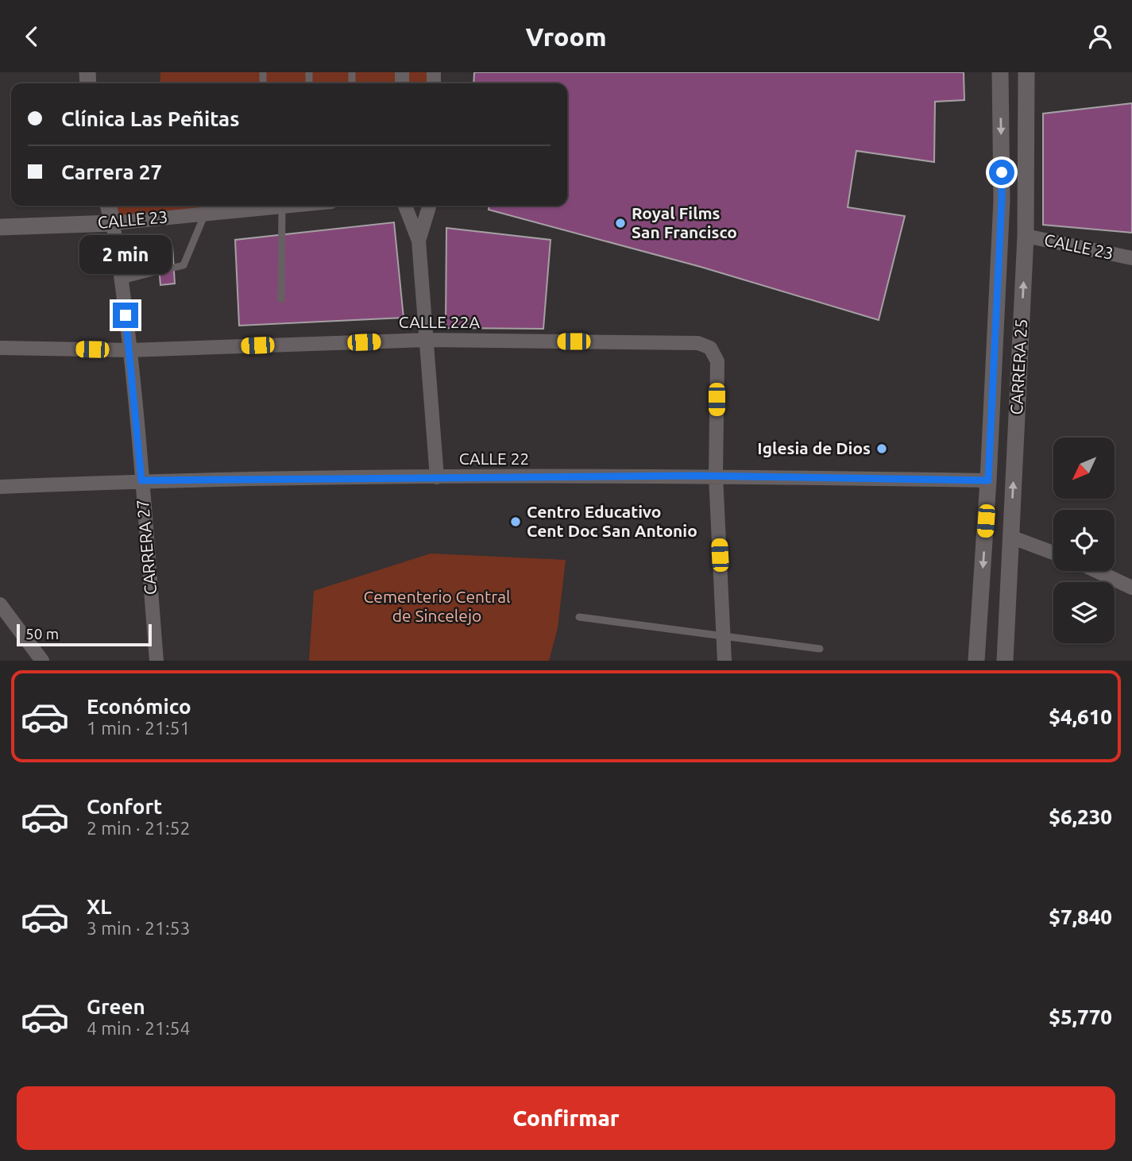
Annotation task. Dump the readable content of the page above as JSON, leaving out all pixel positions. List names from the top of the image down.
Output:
{
  "streets": {
    "main road": ["CALLE 23", "CARRERA 25", "CARRERA 27"],
    "street": ["CALLE 22A", "CALLE 22"]
  },
  "crossings": [
    ["CALLE 23", "CARRERA 25"],
    ["CALLE 23", "CARRERA 27"],
    ["CALLE 22A", "CALLE 22"],
    ["CALLE 22A", "CARRERA 27"],
    ["CARRERA 25", "CALLE 22"],
    ["CALLE 22", "CARRERA 27"]
  ],
  "parks": ["Cementerio Central de Sincelejo"],
  "places": ["Royal Films San Francisco", "Iglesia de Dios", "Centro Educativo Cent Doc San Antonio"],
  "scale_bar": "50 m",
  "north": "bottom left",
  "page": {
    "header": "Vroom",
    "banner": ["Clínica Las Peñitas", "Carrera 27"],
    "bubble": "2 min",
    "scale": "50 m",
    "list": [
      {
        "name": "Económico",
        "note": "1 min · 21:51",
        "value": "$4,610"
      },
      {
        "name": "Confort",
        "note": "2 min · 21:52",
        "value": "$6,230"
      },
      {
        "name": "XL",
        "note": "3 min · 21:53",
        "value": "$7,840"
      },
      {
        "name": "Green",
        "note": "4 min · 21:54",
        "value": "$5,770"
      }
    ],
    "buttons": "Confirmar"
  }
}
